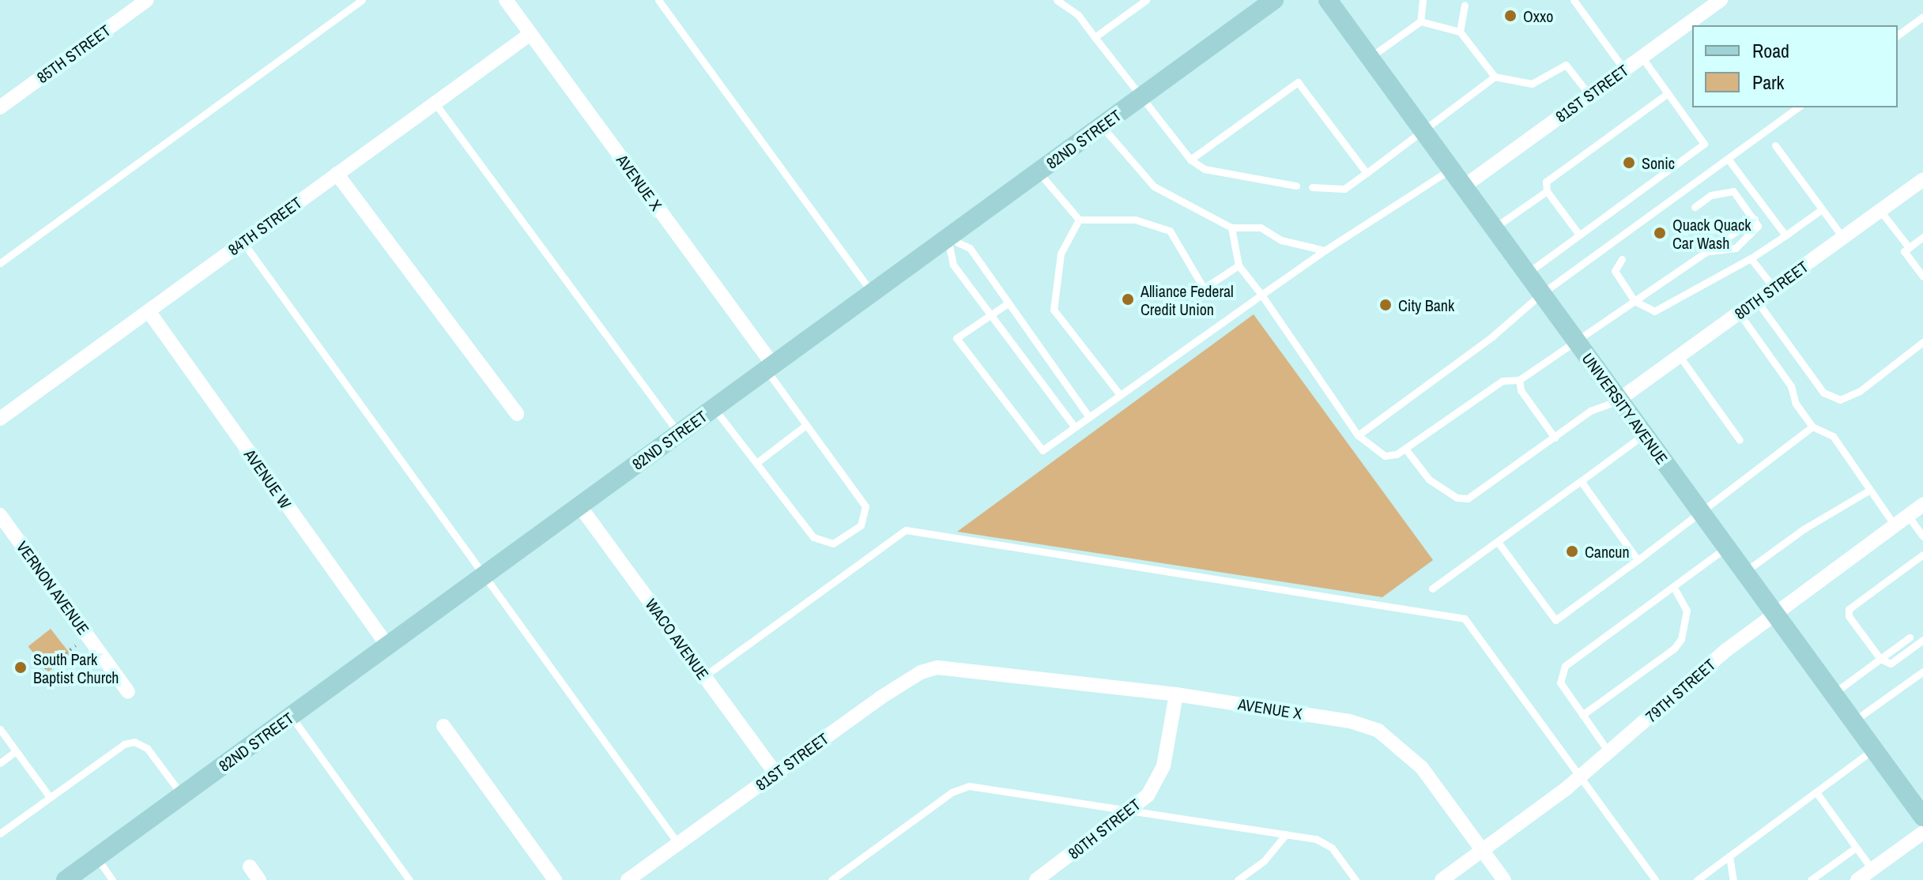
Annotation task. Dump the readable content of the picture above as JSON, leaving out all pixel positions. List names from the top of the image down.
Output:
{
  "streets": {
    "main road": ["82ND STREET", "UNIVERSITY AVENUE"],
    "street": [
      "85TH STREET",
      "81ST STREET",
      "AVENUE X",
      "84TH STREET",
      "80TH STREET",
      "AVENUE W",
      "VERNON AVENUE",
      "WACO AVENUE",
      "79TH STREET"
    ]
  },
  "crossings": [
    ["81ST STREET", "AVENUE X"],
    ["81ST STREET", "UNIVERSITY AVENUE"],
    ["81ST STREET", "WACO AVENUE"],
    ["82ND STREET", "AVENUE X"],
    ["82ND STREET", "AVENUE W"],
    ["82ND STREET", "WACO AVENUE"],
    ["AVENUE X", "84TH STREET"],
    ["AVENUE X", "80TH STREET"],
    ["AVENUE X", "79TH STREET"],
    ["84TH STREET", "AVENUE W"],
    ["80TH STREET", "UNIVERSITY AVENUE"],
    ["UNIVERSITY AVENUE", "79TH STREET"]
  ],
  "places": [
    "Oxxo",
    "Sonic",
    "Quack Quack Car Wash",
    "Alliance Federal Credit Union",
    "City Bank",
    "Cancun",
    "South Park Baptist Church"
  ],
  "legend": ["Road", "Park"]
}
